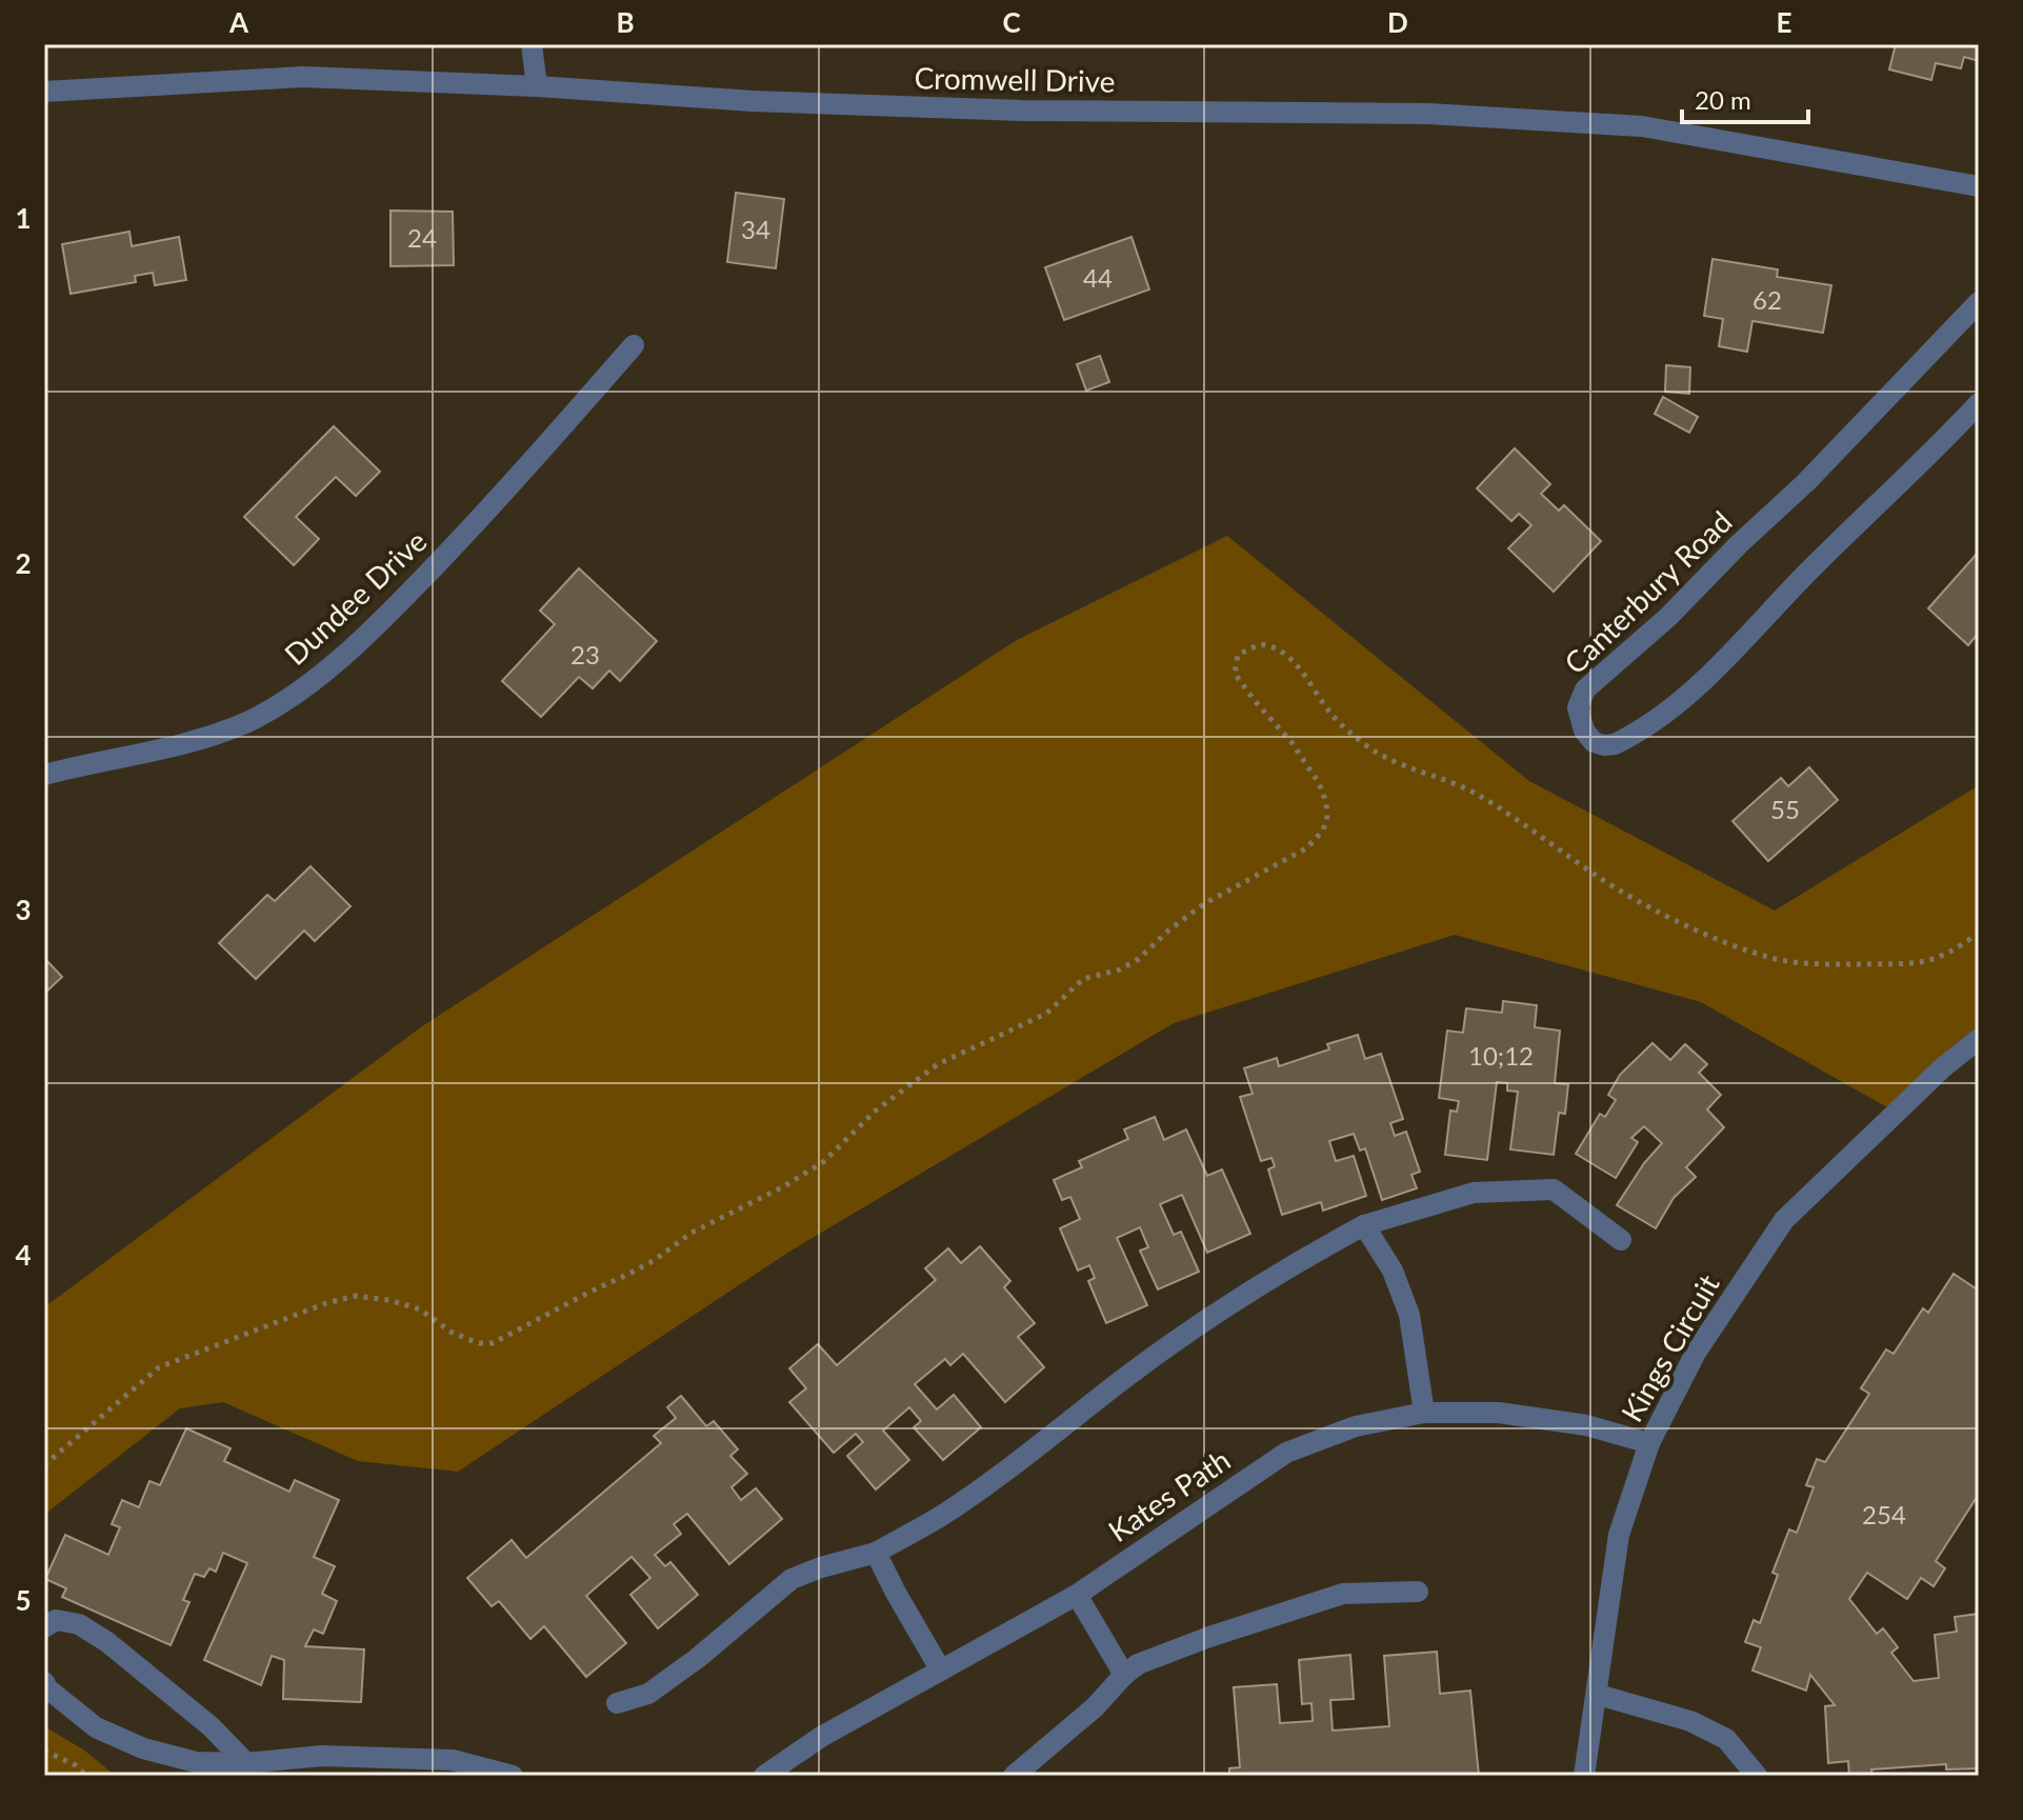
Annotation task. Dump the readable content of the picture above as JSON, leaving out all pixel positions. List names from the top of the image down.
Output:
{
  "streets": {
    "street": [
      "Cromwell Drive",
      "Canterbury Road",
      "Dundee Drive",
      "Kings Circuit",
      "Kates Path"
    ]
  },
  "crossings": [
    ["Kings Circuit", "Kates Path"]
  ],
  "house_numbers": [
    "34",
    "24",
    "44",
    "62",
    "23",
    "55",
    "10;12",
    "254"
  ],
  "scale_bar": "20 m",
  "grid": {
    "columns": [
      "A",
      "B",
      "C",
      "D",
      "E"
    ],
    "rows": [
      "1",
      "2",
      "3",
      "4",
      "5"
    ]
  }
}
